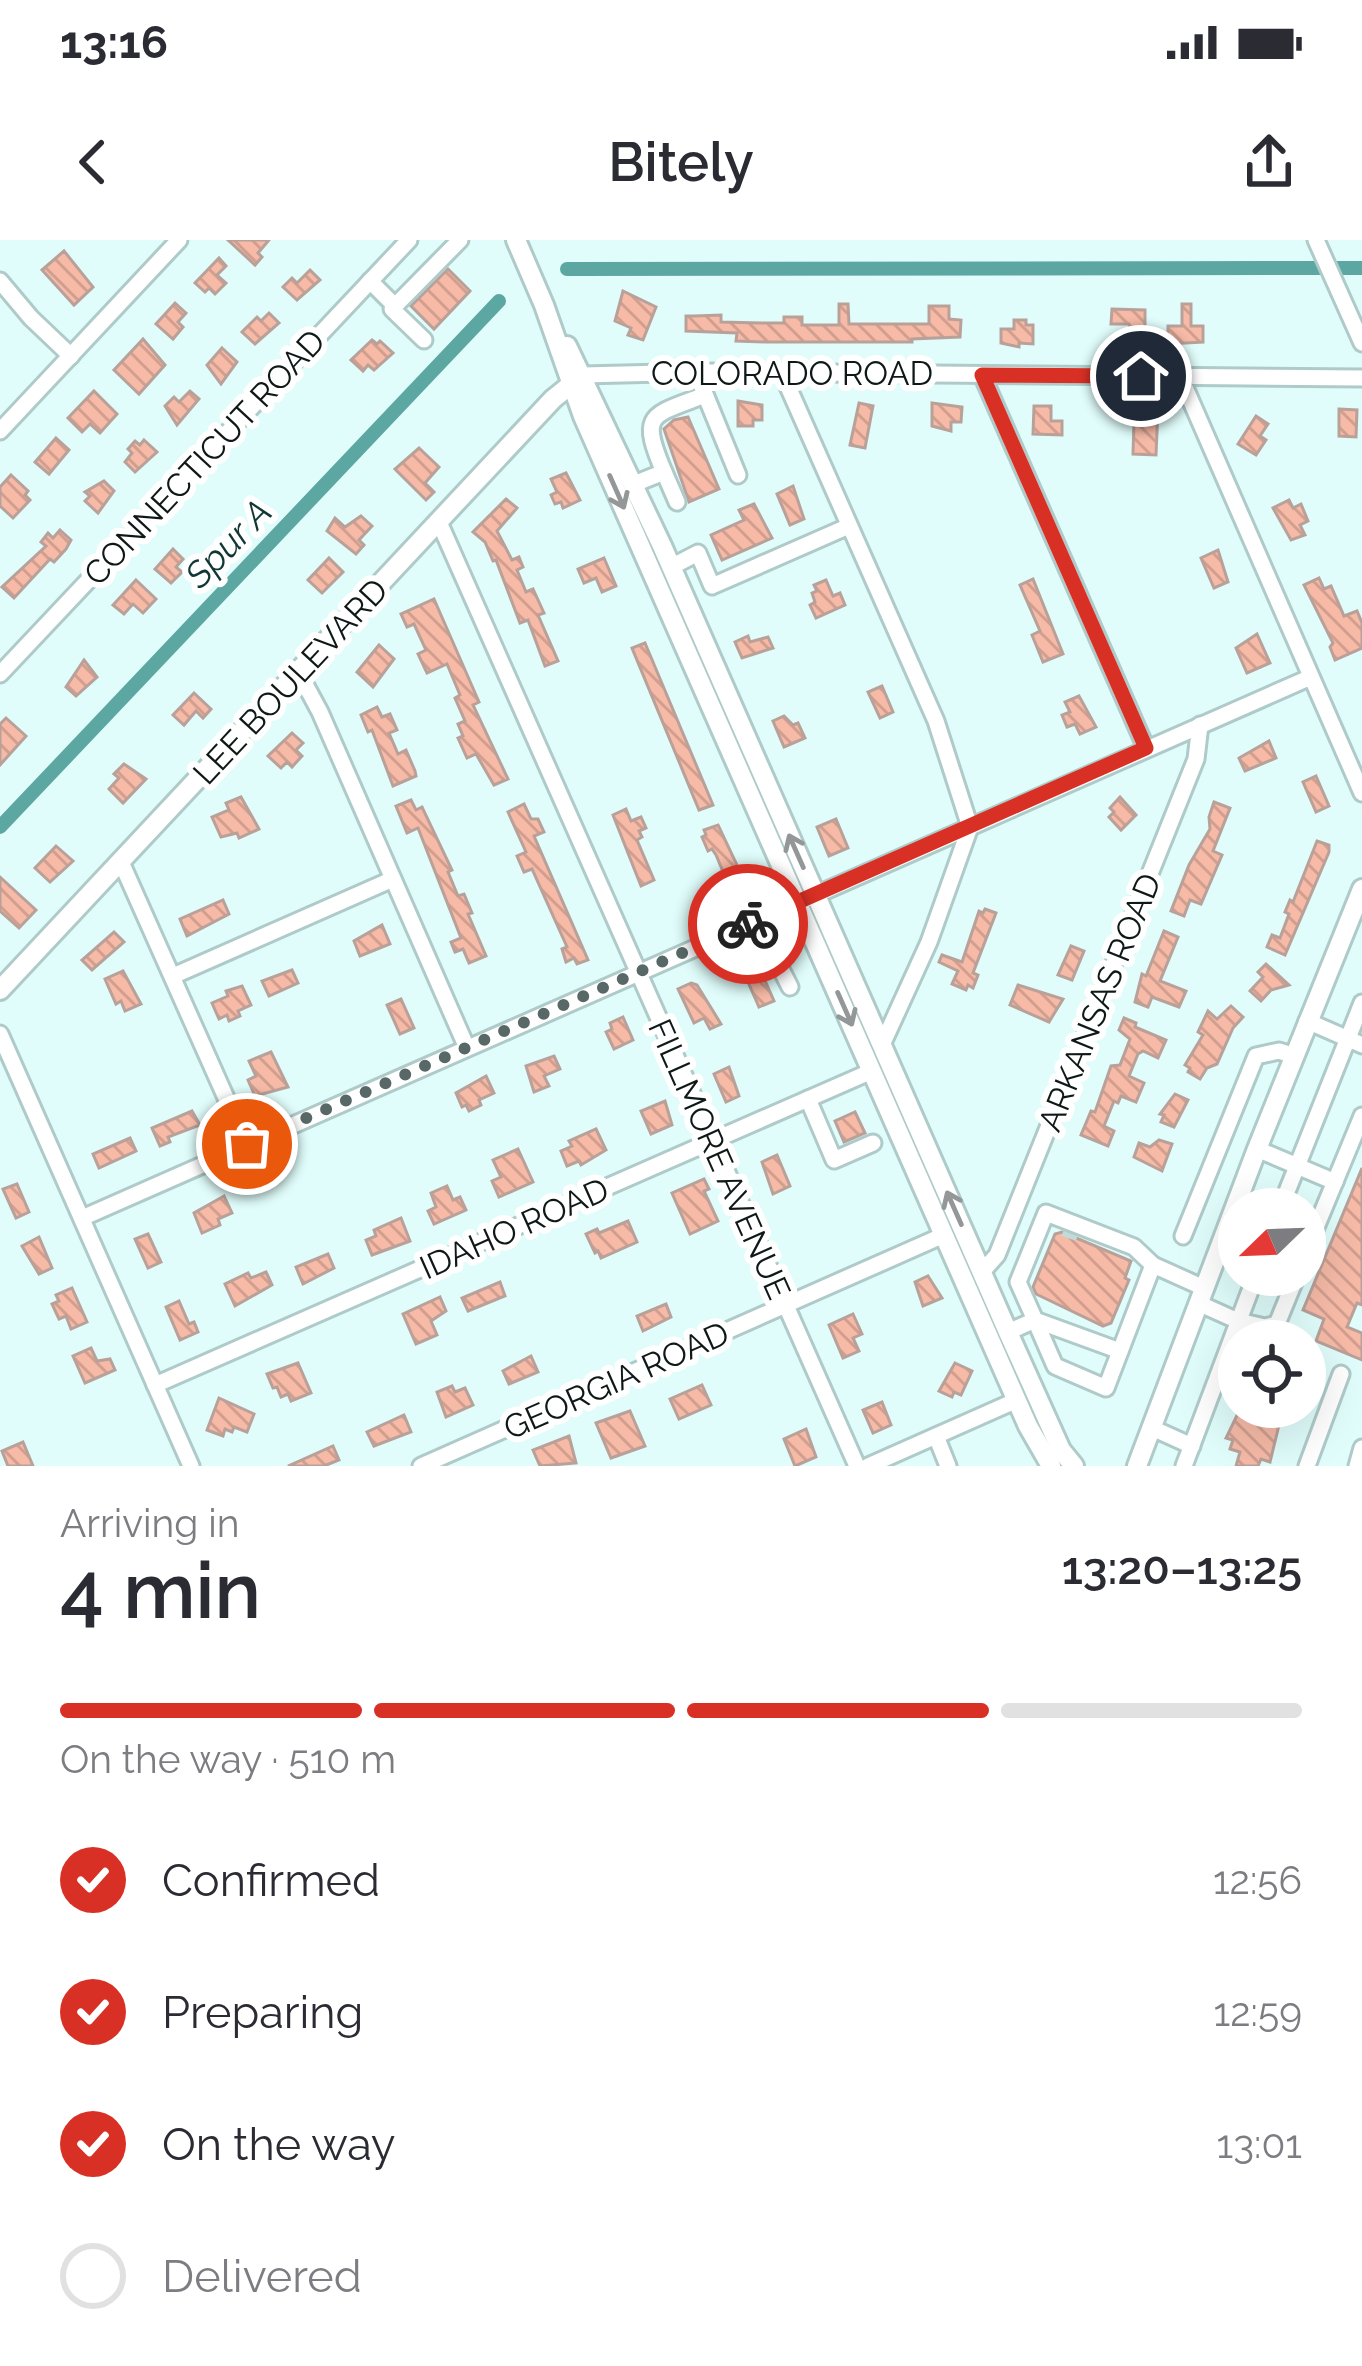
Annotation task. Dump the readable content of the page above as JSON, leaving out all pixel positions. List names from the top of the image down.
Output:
{
  "streets": {
    "main road": ["LEE BOULEVARD"],
    "street": [
      "COLORADO ROAD",
      "CONNECTICUT ROAD",
      "ARKANSAS ROAD",
      "FILLMORE AVENUE",
      "IDAHO ROAD",
      "GEORGIA ROAD"
    ]
  },
  "crossings": [
    ["COLORADO ROAD", "LEE BOULEVARD"],
    ["LEE BOULEVARD", "FILLMORE AVENUE"],
    ["FILLMORE AVENUE", "IDAHO ROAD"],
    ["FILLMORE AVENUE", "GEORGIA ROAD"]
  ],
  "water": ["Spur A"],
  "north": "bottom left",
  "page": {
    "status": "13:16",
    "header": "Bitely",
    "heading": ["4 min", "Arriving in", "13:20–13:25"],
    "bar": "On the way · 510 m",
    "list": [
      ["Confirmed", "12:56"],
      ["Preparing", "12:59"],
      ["On the way", "13:01"],
      "Delivered"
    ]
  }
}
